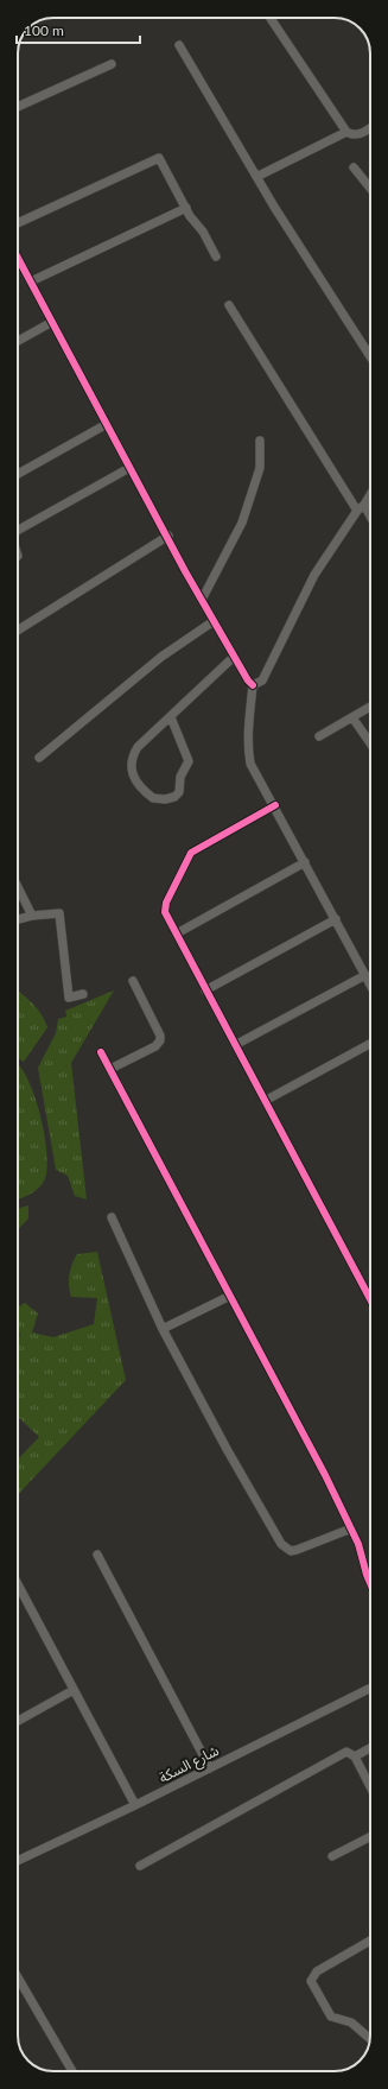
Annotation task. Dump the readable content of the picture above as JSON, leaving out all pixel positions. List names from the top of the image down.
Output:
{
  "streets": {
    "street": ["شارع السكة"]
  },
  "scale_bar": "100 m"
}
